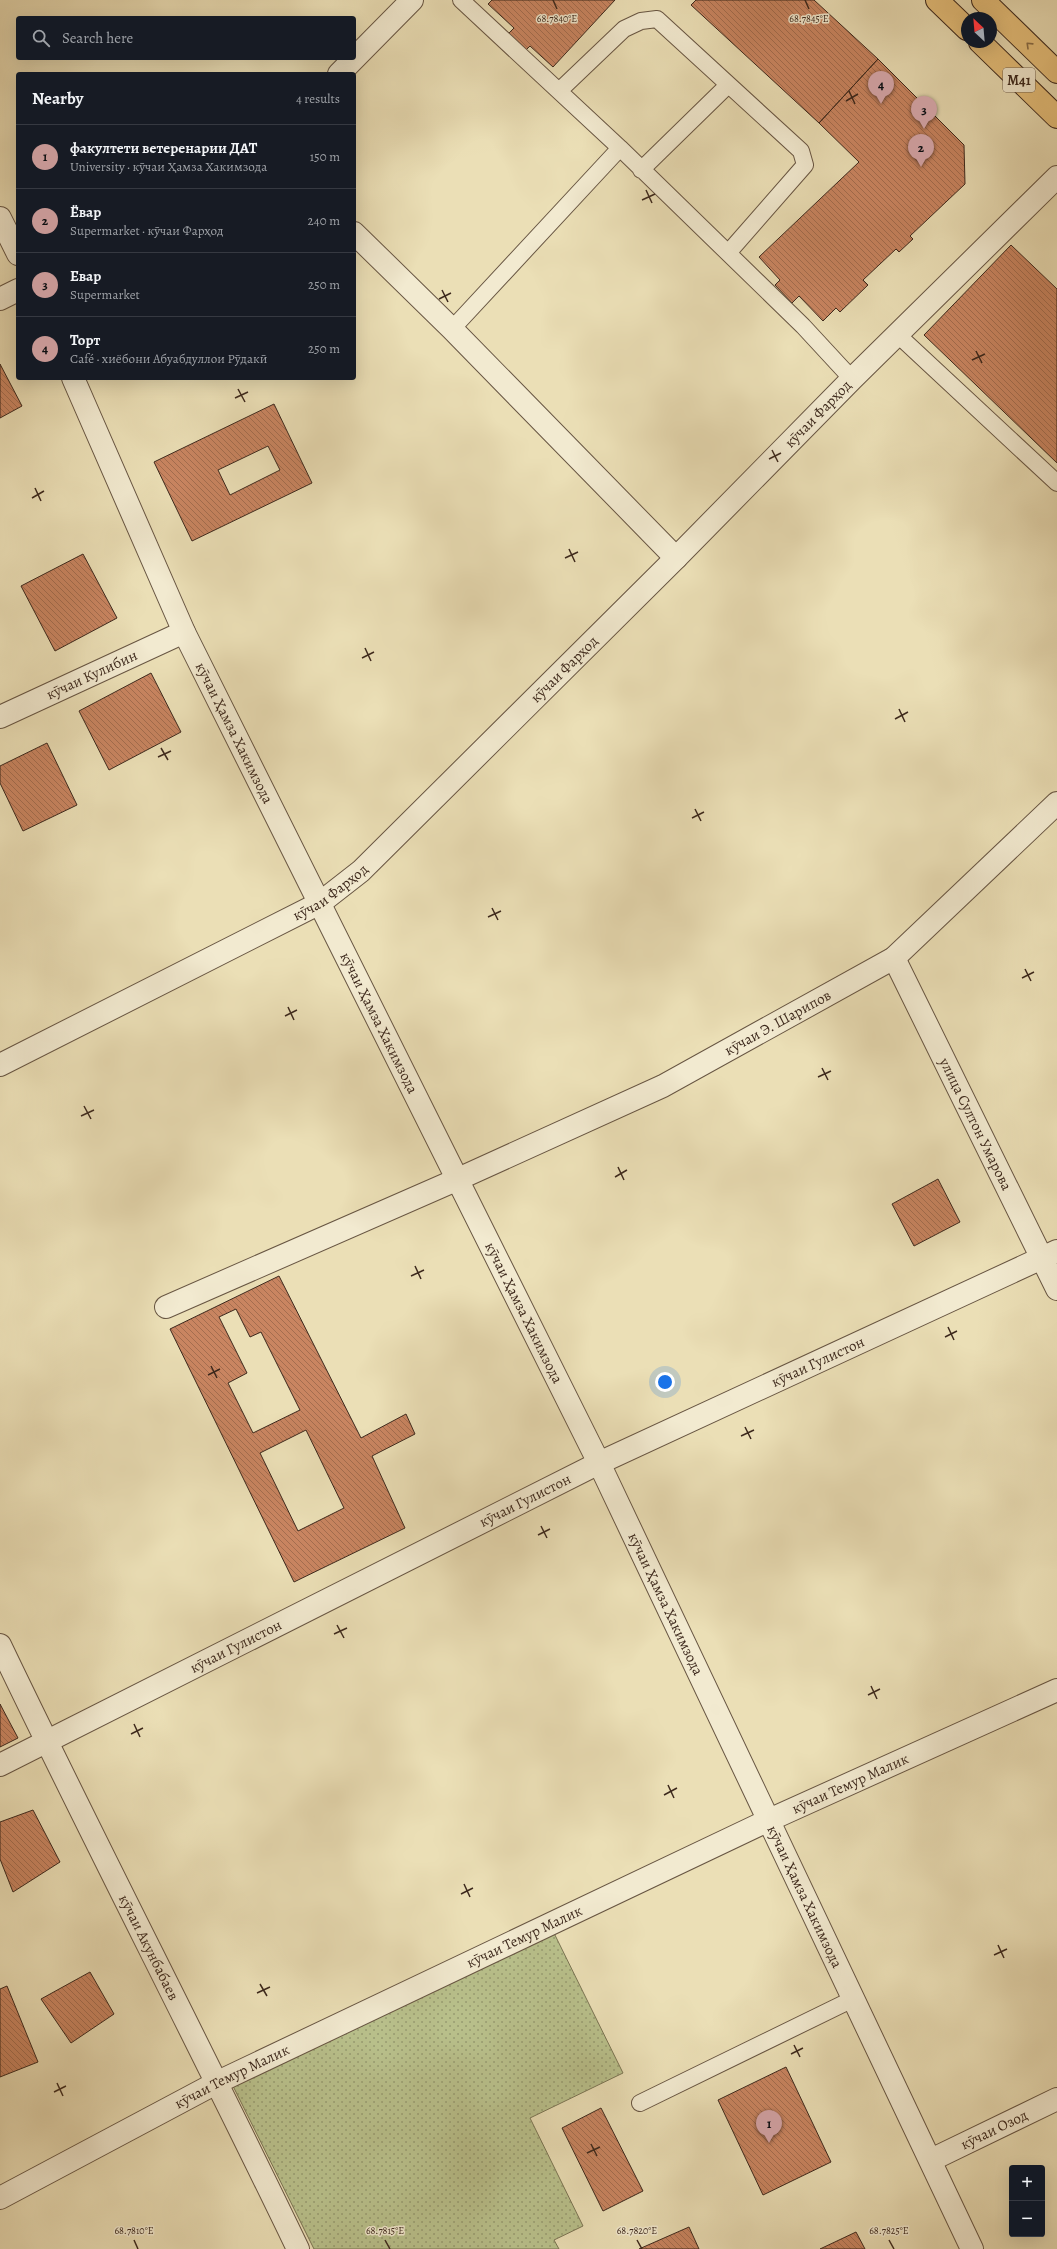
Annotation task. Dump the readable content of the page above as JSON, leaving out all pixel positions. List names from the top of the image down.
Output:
{
  "streets": {
    "highway": ["M41"],
    "street": [
      "кӯчаи Фарҳод",
      "кӯчаи Кулибин",
      "кӯчаи Ҳамза Хакимзода",
      "кӯчаи Э. Шарипов",
      "улица Султон Умарова",
      "кӯчаи Гулистон",
      "кӯчаи Темур Малик",
      "кӯчаи Акунбабаев",
      "кӯчаи Озод"
    ]
  },
  "crossings": [
    ["кӯчаи Фарҳод", "кӯчаи Ҳамза Хакимзода"],
    ["кӯчаи Кулибин", "кӯчаи Ҳамза Хакимзода"],
    ["кӯчаи Ҳамза Хакимзода", "кӯчаи Э. Шарипов"],
    ["кӯчаи Ҳамза Хакимзода", "кӯчаи Гулистон"],
    ["кӯчаи Ҳамза Хакимзода", "кӯчаи Темур Малик"],
    ["кӯчаи Ҳамза Хакимзода", "кӯчаи Озод"],
    ["кӯчаи Э. Шарипов", "улица Султон Умарова"],
    ["улица Султон Умарова", "кӯчаи Гулистон"],
    ["кӯчаи Гулистон", "кӯчаи Акунбабаев"],
    ["кӯчаи Темур Малик", "кӯчаи Акунбабаев"]
  ],
  "north": "top left",
  "page": {
    "search": "Search here",
    "pins": [
      "4",
      "3",
      "2",
      "1"
    ],
    "heading": ["Nearby", "4 results"],
    "list": [
      {
        "mark": "1",
        "name": "факултети ветеренарии ДАТ",
        "note": "University · кӯчаи Ҳамза Хакимзода",
        "value": "150 m"
      },
      {
        "mark": "2",
        "name": "Ёвар",
        "note": "Supermarket · кӯчаи Фарҳод",
        "value": "240 m"
      },
      {
        "mark": "3",
        "name": "Евар",
        "note": "Supermarket",
        "value": "250 m"
      },
      {
        "mark": "4",
        "name": "Торт",
        "note": "Café · хиёбони Абуабдуллои Рӯдакӣ",
        "value": "250 m"
      }
    ],
    "map_buttons": ["+", "−"]
  },
  "coordinates": [
    "68.7840°E",
    "68.7845°E",
    "68.7810°E",
    "68.7815°E",
    "68.7820°E",
    "68.7825°E"
  ]
}
